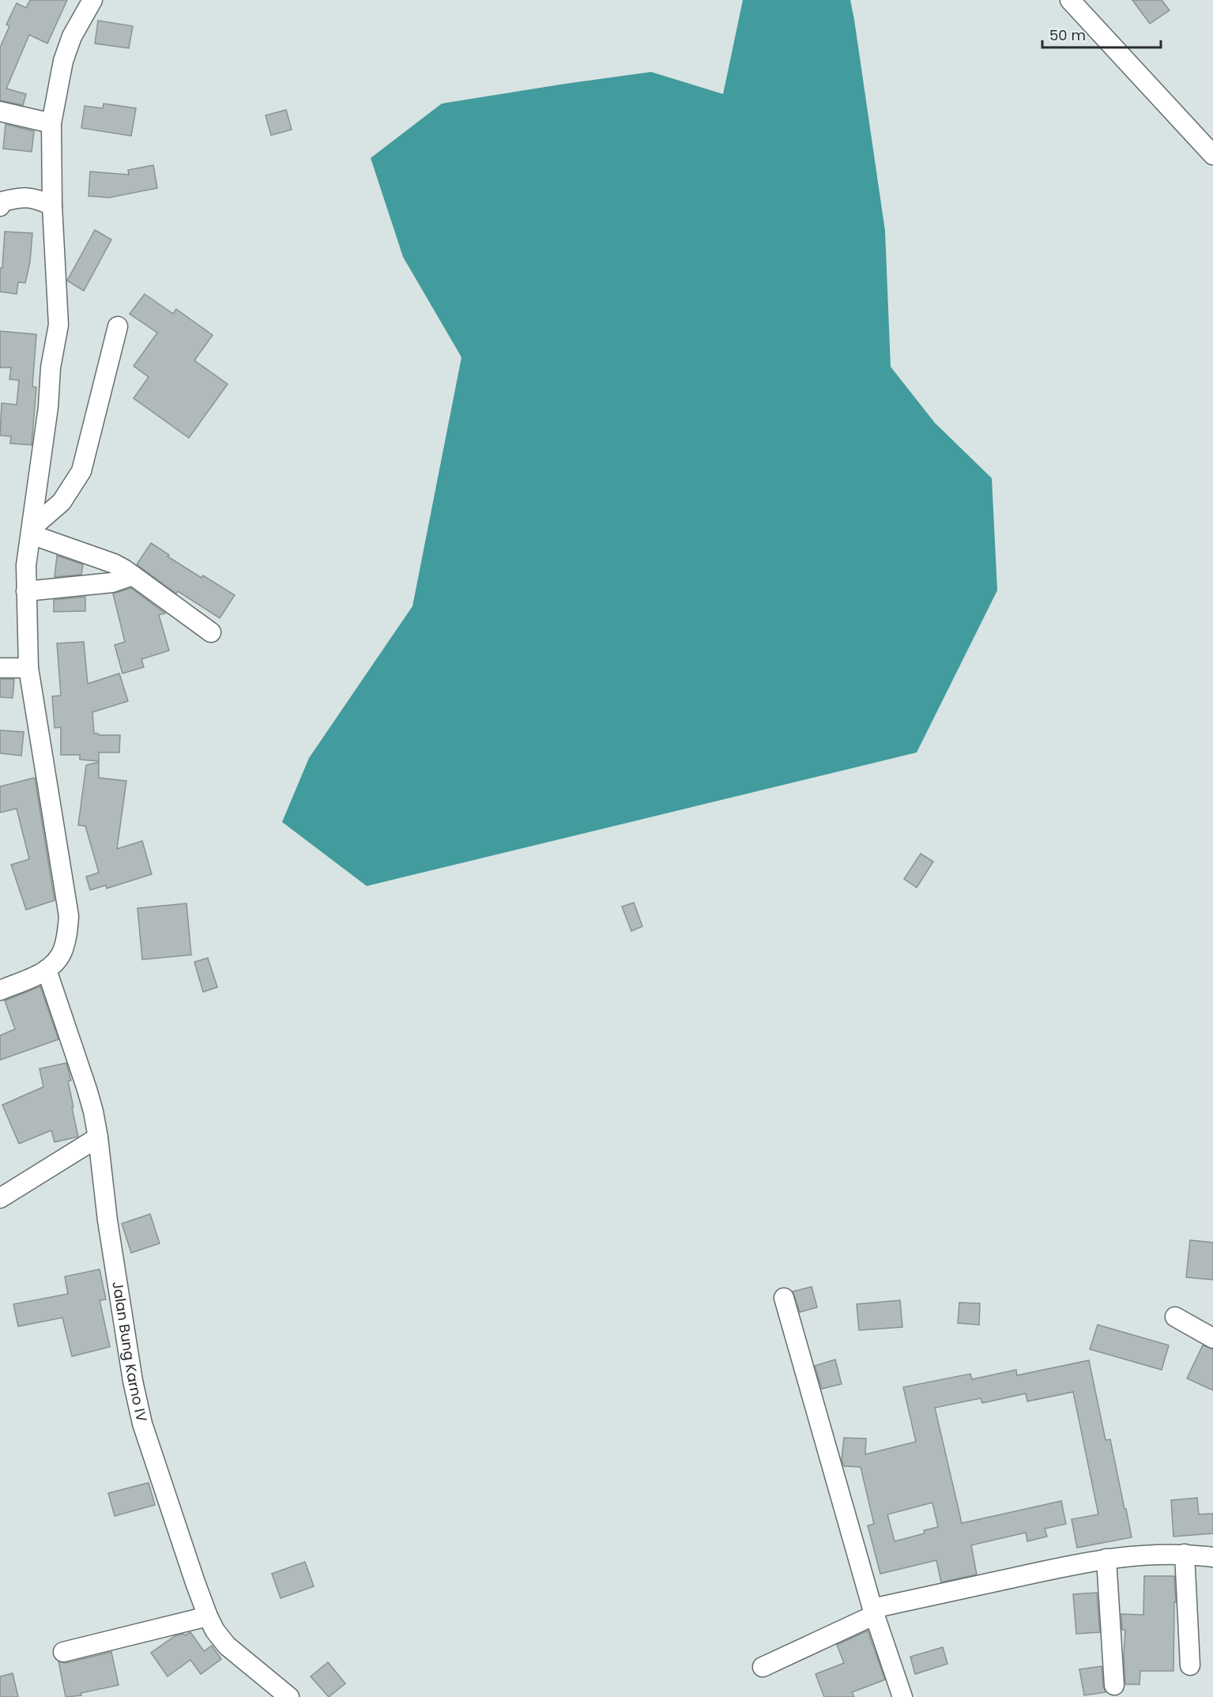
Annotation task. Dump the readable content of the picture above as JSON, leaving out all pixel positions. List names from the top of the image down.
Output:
{
  "streets": {
    "street": ["Jalan Bung Karno IV"]
  },
  "scale_bar": "50 m"
}
